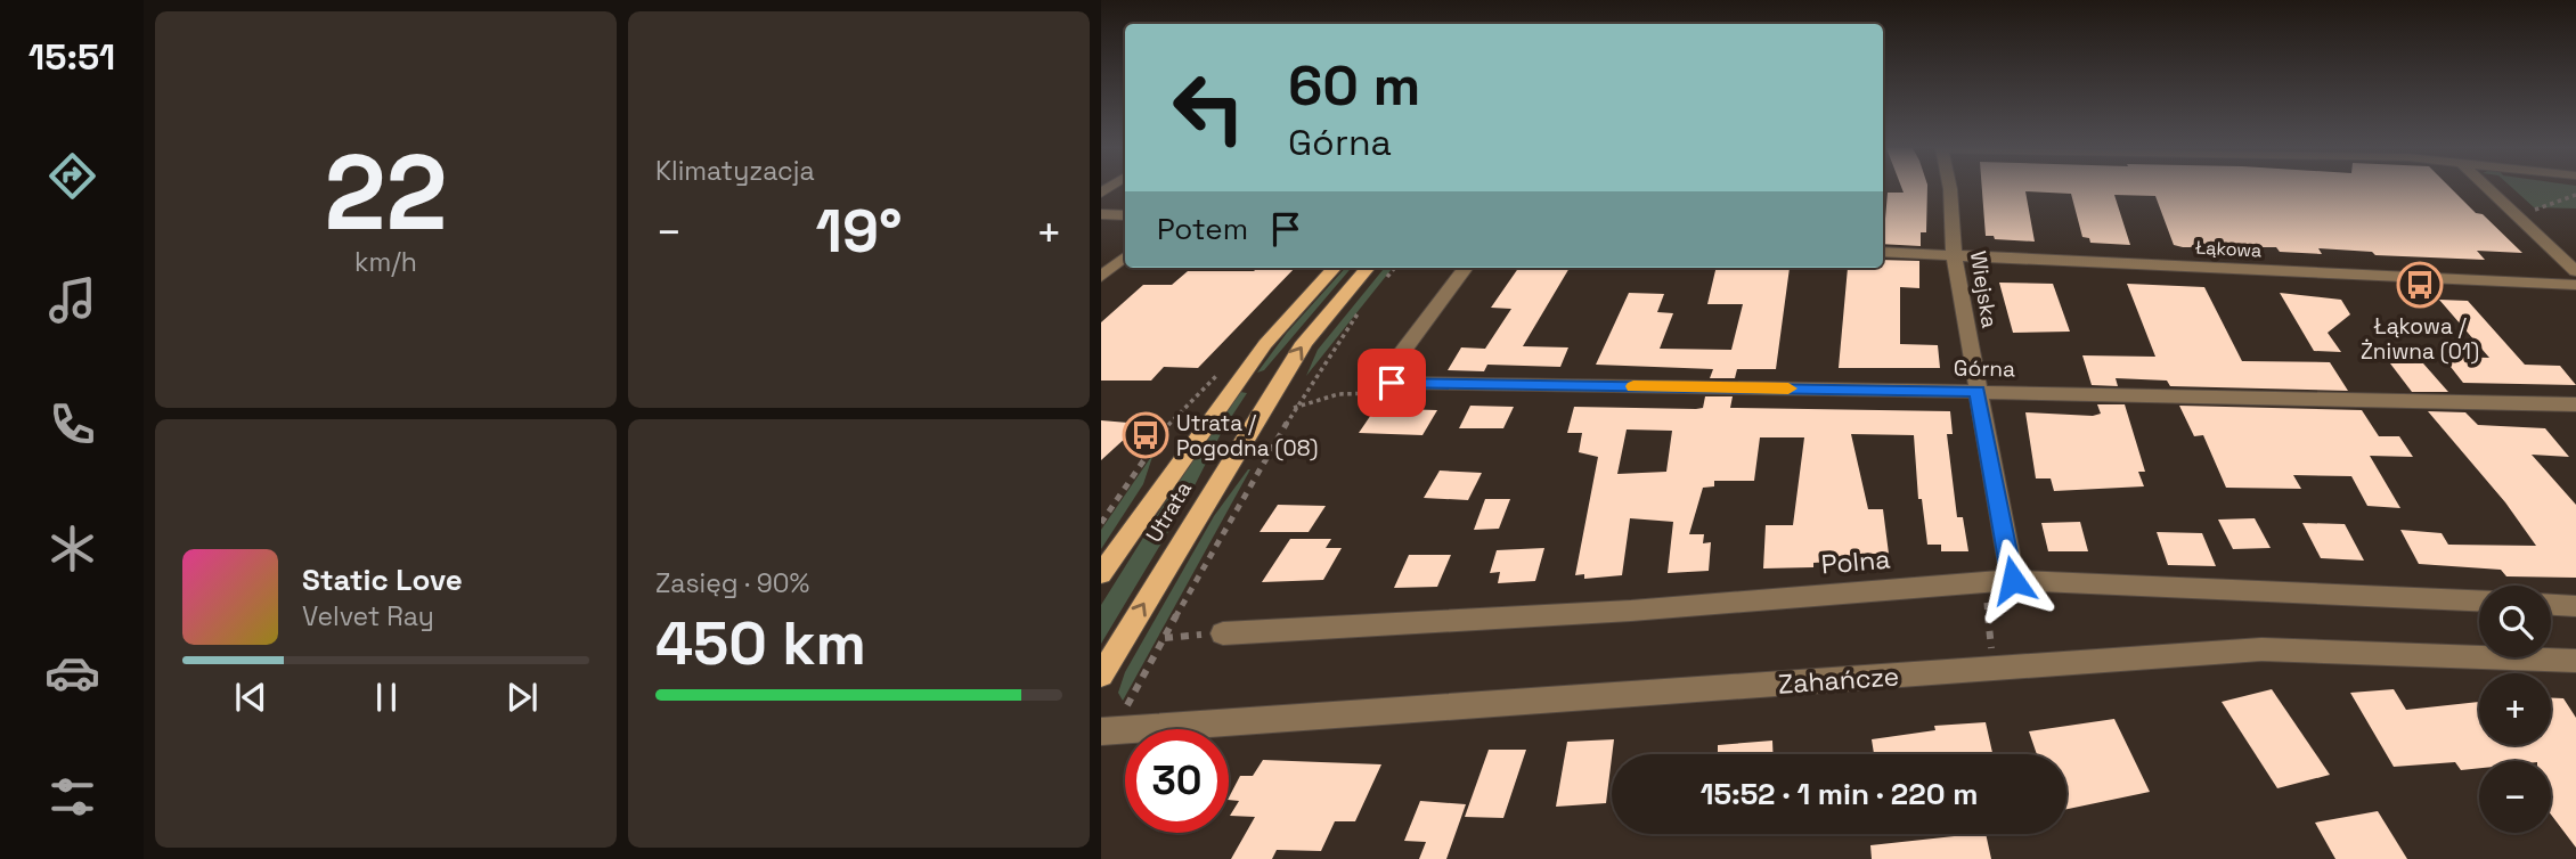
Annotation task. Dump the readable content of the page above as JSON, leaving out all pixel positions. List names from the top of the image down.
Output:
{
  "streets": {
    "main road": ["Utrata"],
    "street": [
      "Łąkowa",
      "Wiejska",
      "Górna",
      "Polna",
      "Zahańcze"
    ]
  },
  "crossings": [
    ["Łąkowa", "Wiejska"],
    ["Wiejska", "Górna"],
    ["Wiejska", "Polna"]
  ],
  "places": {
    "bus stop": ["Łąkowa / Żniwna (01)", "Utrata / Pogodna (08)"]
  },
  "page": {
    "tabs": "15:51",
    "tile": [
      ["22", "km/h"],
      "Klimatyzacja",
      ["Zasięg · 90%", "450 km"]
    ],
    "turn": ["60 m", "Górna"],
    "then": "Potem",
    "heat": ["−", "19°", "+"],
    "song": ["Static Love", "Velvet Ray"],
    "map_buttons": ["+", "−"],
    "limit": "30",
    "trip": "15:52 · 1 min · 220 m"
  }
}
